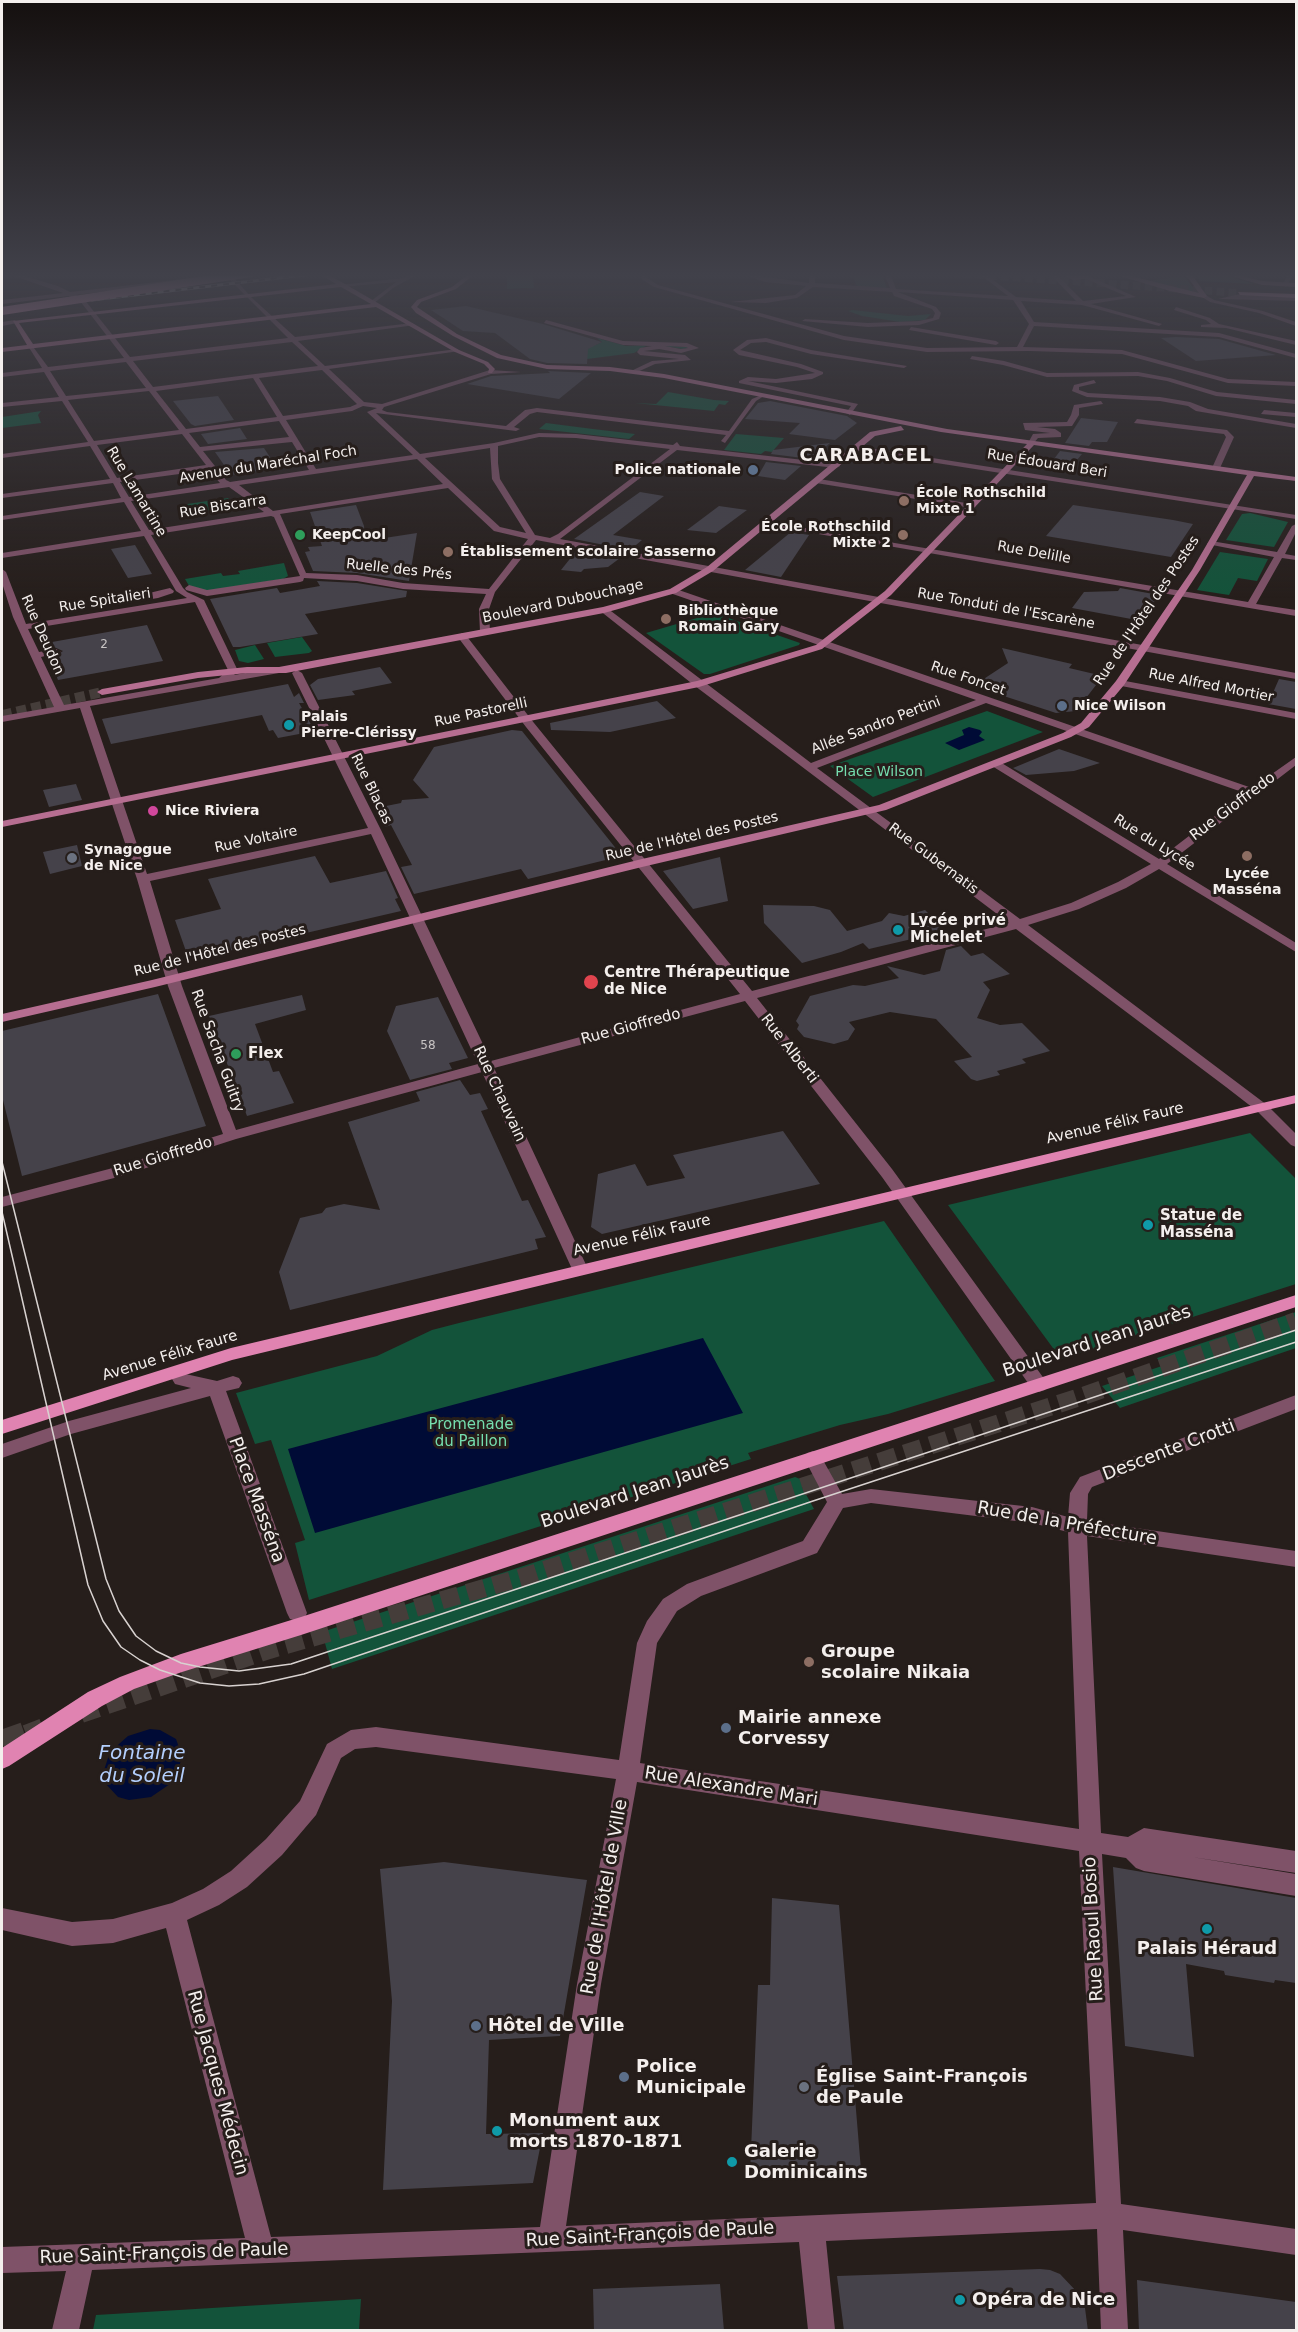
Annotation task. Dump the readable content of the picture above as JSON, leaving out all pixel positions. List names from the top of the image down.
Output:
{
  "streets": {
    "main road": [
      "Boulevard Dubouchage",
      "Rue de l'Hôtel des Postes",
      "Rue Pastorelli",
      "Avenue Félix Faure",
      "Boulevard Jean Jaurès"
    ],
    "street": [
      "Rue Édouard Beri",
      "Avenue du Maréchal Foch",
      "Rue Lamartine",
      "Rue Biscarra",
      "Rue Delille",
      "Ruelle des Prés",
      "Rue Spitalieri",
      "Rue Tonduti de l'Escarène",
      "Rue Deudon",
      "Rue Foncet",
      "Rue Alfred Mortier",
      "Allée Sandro Pertini",
      "Rue Blacas",
      "Rue Gioffredo",
      "Rue Voltaire",
      "Rue du Lycée",
      "Rue Gubernatis",
      "Rue Alberti",
      "Rue Sacha Guitry",
      "Rue Chauvain",
      "Descente Crotti",
      "Place Masséna",
      "Rue de la Préfecture",
      "Rue Alexandre Mari",
      "Rue de l'Hôtel de Ville",
      "Rue Raoul Bosio",
      "Rue Jacques Médecin",
      "Rue Saint-François de Paule"
    ]
  },
  "crossings": [
    ["Rue Édouard Beri", "Boulevard Dubouchage"],
    ["Rue Édouard Beri", "Rue de l'Hôtel des Postes"],
    ["Rue Édouard Beri", "Rue Pastorelli"],
    ["Avenue du Maréchal Foch", "Rue Lamartine"],
    ["Avenue du Maréchal Foch", "Boulevard Dubouchage"],
    ["Rue Lamartine", "Rue Biscarra"],
    ["Rue Lamartine", "Boulevard Dubouchage"],
    ["Rue Biscarra", "Ruelle des Prés"],
    ["Rue Biscarra", "Rue Tonduti de l'Escarène"],
    ["Rue Delille", "Boulevard Dubouchage"],
    ["Rue Delille", "Rue de l'Hôtel des Postes"],
    ["Rue Delille", "Rue Pastorelli"],
    ["Rue Spitalieri", "Rue Deudon"],
    ["Boulevard Dubouchage", "Rue Tonduti de l'Escarène"],
    ["Boulevard Dubouchage", "Rue Deudon"],
    ["Boulevard Dubouchage", "Rue Foncet"],
    ["Boulevard Dubouchage", "Rue Blacas"],
    ["Boulevard Dubouchage", "Rue Gubernatis"],
    ["Boulevard Dubouchage", "Rue Alberti"],
    ["Boulevard Dubouchage", "Rue Sacha Guitry"],
    ["Rue Tonduti de l'Escarène", "Rue de l'Hôtel des Postes"],
    ["Rue Tonduti de l'Escarène", "Rue Pastorelli"],
    ["Rue de l'Hôtel des Postes", "Rue Foncet"],
    ["Rue de l'Hôtel des Postes", "Rue Alfred Mortier"],
    ["Rue de l'Hôtel des Postes", "Rue Blacas"],
    ["Rue de l'Hôtel des Postes", "Rue du Lycée"],
    ["Rue de l'Hôtel des Postes", "Rue Gubernatis"],
    ["Rue de l'Hôtel des Postes", "Rue Alberti"],
    ["Rue de l'Hôtel des Postes", "Rue Sacha Guitry"],
    ["Rue de l'Hôtel des Postes", "Rue Chauvain"],
    ["Rue Foncet", "Rue Pastorelli"],
    ["Rue Foncet", "Allée Sandro Pertini"],
    ["Rue Foncet", "Rue Gioffredo"],
    ["Rue Pastorelli", "Rue Blacas"],
    ["Rue Pastorelli", "Rue Gubernatis"],
    ["Rue Pastorelli", "Rue Alberti"],
    ["Rue Pastorelli", "Rue Sacha Guitry"],
    ["Allée Sandro Pertini", "Rue Gubernatis"],
    ["Rue Blacas", "Rue Voltaire"],
    ["Rue Blacas", "Rue Chauvain"],
    ["Rue Gioffredo", "Rue du Lycée"],
    ["Rue Gioffredo", "Rue Gubernatis"],
    ["Rue Gioffredo", "Rue Alberti"],
    ["Rue Gioffredo", "Rue Sacha Guitry"],
    ["Rue Gioffredo", "Rue Chauvain"],
    ["Rue Voltaire", "Rue Sacha Guitry"],
    ["Rue Gubernatis", "Avenue Félix Faure"],
    ["Rue Alberti", "Avenue Félix Faure"],
    ["Rue Alberti", "Boulevard Jean Jaurès"],
    ["Rue Chauvain", "Avenue Félix Faure"],
    ["Descente Crotti", "Rue de la Préfecture"],
    ["Descente Crotti", "Rue Raoul Bosio"],
    ["Rue de la Préfecture", "Rue de l'Hôtel de Ville"],
    ["Rue de la Préfecture", "Rue Raoul Bosio"],
    ["Rue Alexandre Mari", "Rue de l'Hôtel de Ville"],
    ["Rue Alexandre Mari", "Rue Raoul Bosio"],
    ["Rue Alexandre Mari", "Rue Jacques Médecin"],
    ["Rue de l'Hôtel de Ville", "Rue Saint-François de Paule"],
    ["Rue Raoul Bosio", "Rue Saint-François de Paule"],
    ["Rue Jacques Médecin", "Rue Saint-François de Paule"]
  ],
  "districts": ["CARABACEL"],
  "water": ["Fontaine du Soleil"],
  "parks": ["Place Wilson", "Promenade du Paillon"],
  "places": [
    "Police nationale",
    "École Rothschild Mixte 1",
    "KeepCool",
    "École Rothschild Mixte 2",
    "Établissement scolaire Sasserno",
    "Bibliothèque Romain Gary",
    "Nice Wilson",
    "Palais Pierre-Clérissy",
    "Nice Riviera",
    "Lycée Masséna",
    "Synagogue de Nice",
    "Lycée privé Michelet",
    "Centre Thérapeutique de Nice",
    "Flex",
    "Statue de Masséna",
    "Groupe scolaire Nikaia",
    "Mairie annexe Corvessy",
    "Palais Héraud",
    "Hôtel de Ville",
    "Police Municipale",
    "Église Saint-François de Paule",
    "Monument aux morts 1870-1871",
    "Galerie Dominicains",
    "Opéra de Nice"
  ],
  "house_numbers": ["2", "58"]
}
